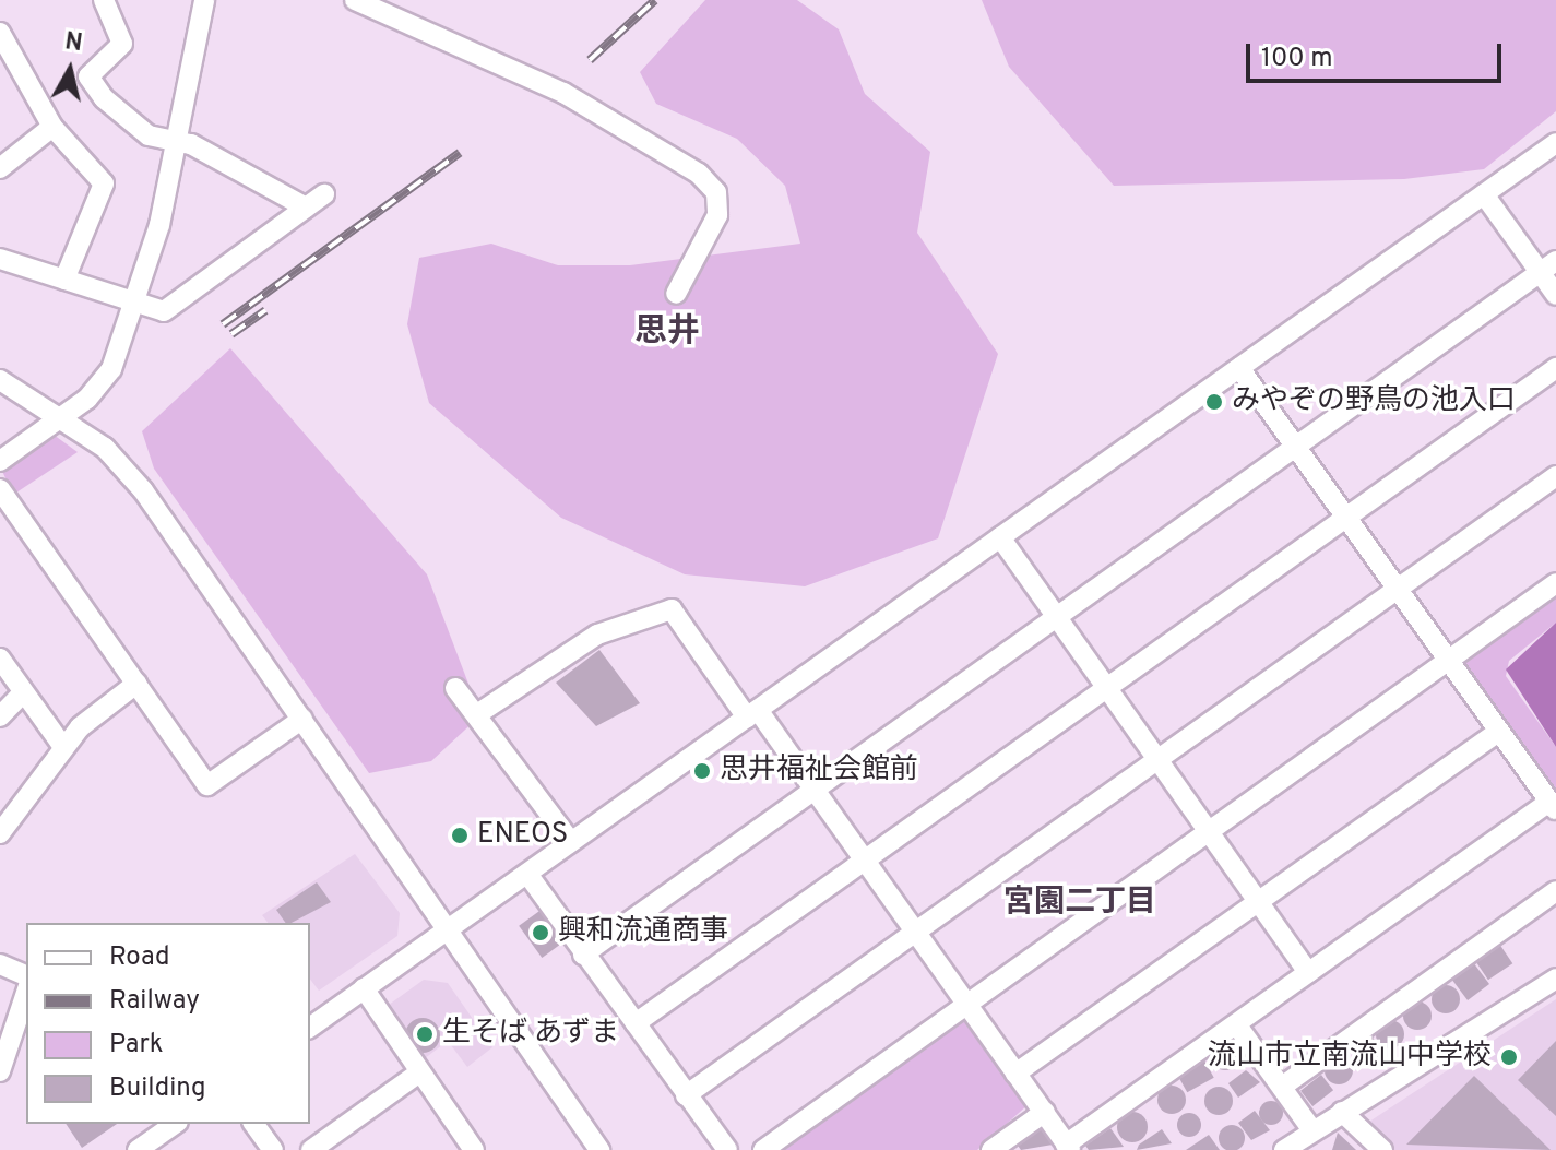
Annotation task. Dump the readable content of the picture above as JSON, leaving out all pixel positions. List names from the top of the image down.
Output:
{
  "districts": ["思井", "宮園二丁目"],
  "places": [
    "みやぞの野鳥の池入口",
    "思井福祉会館前",
    "ENEOS",
    "興和流通商事",
    "生そば あずま",
    "流山市立南流山中学校"
  ],
  "legend": [
    "Road",
    "Railway",
    "Park",
    "Building"
  ],
  "scale_bar": "100 m",
  "north": "top"
}
